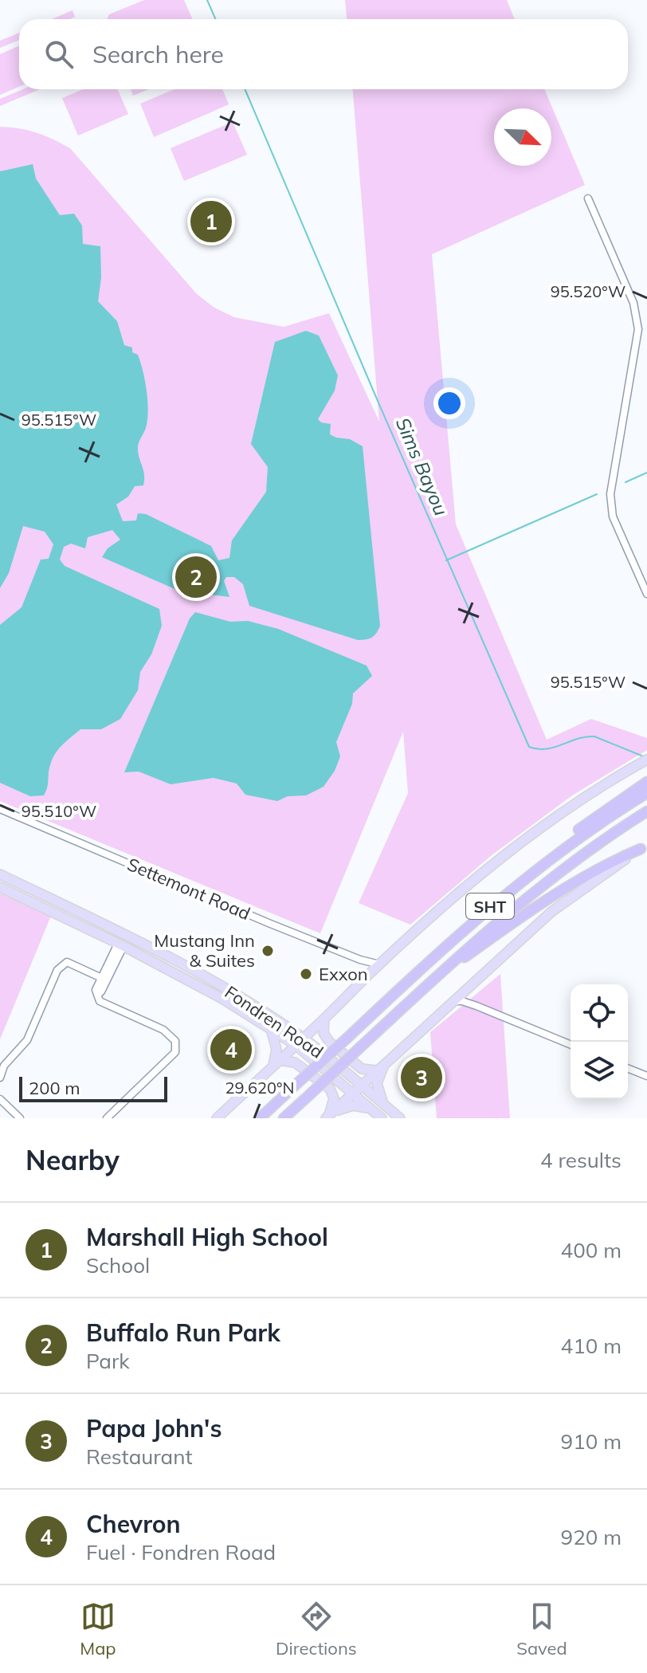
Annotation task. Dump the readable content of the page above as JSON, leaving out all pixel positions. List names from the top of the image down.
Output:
{
  "streets": {
    "highway": ["SHT"],
    "main road": ["Fondren Road"],
    "street": ["Settemont Road"]
  },
  "water": ["Sims Bayou"],
  "places": ["Mustang Inn & Suites", "Exxon"],
  "scale_bar": "200 m",
  "north": "bottom right",
  "page": {
    "search": "Search here",
    "pins": [
      "1",
      "2",
      "4",
      "3"
    ],
    "scale": "200 m",
    "heading": ["Nearby", "4 results"],
    "list": [
      {
        "mark": "1",
        "name": "Marshall High School",
        "note": "School",
        "value": "400 m"
      },
      {
        "mark": "2",
        "name": "Buffalo Run Park",
        "note": "Park",
        "value": "410 m"
      },
      {
        "mark": "3",
        "name": "Papa John's",
        "note": "Restaurant",
        "value": "910 m"
      },
      {
        "mark": "4",
        "name": "Chevron",
        "note": "Fuel · Fondren Road",
        "value": "920 m"
      }
    ],
    "nav": ["Map", "Directions", "Saved"]
  },
  "coordinates": [
    "95.520°W",
    "95.515°W",
    "95.510°W",
    "29.620°N"
  ]
}
